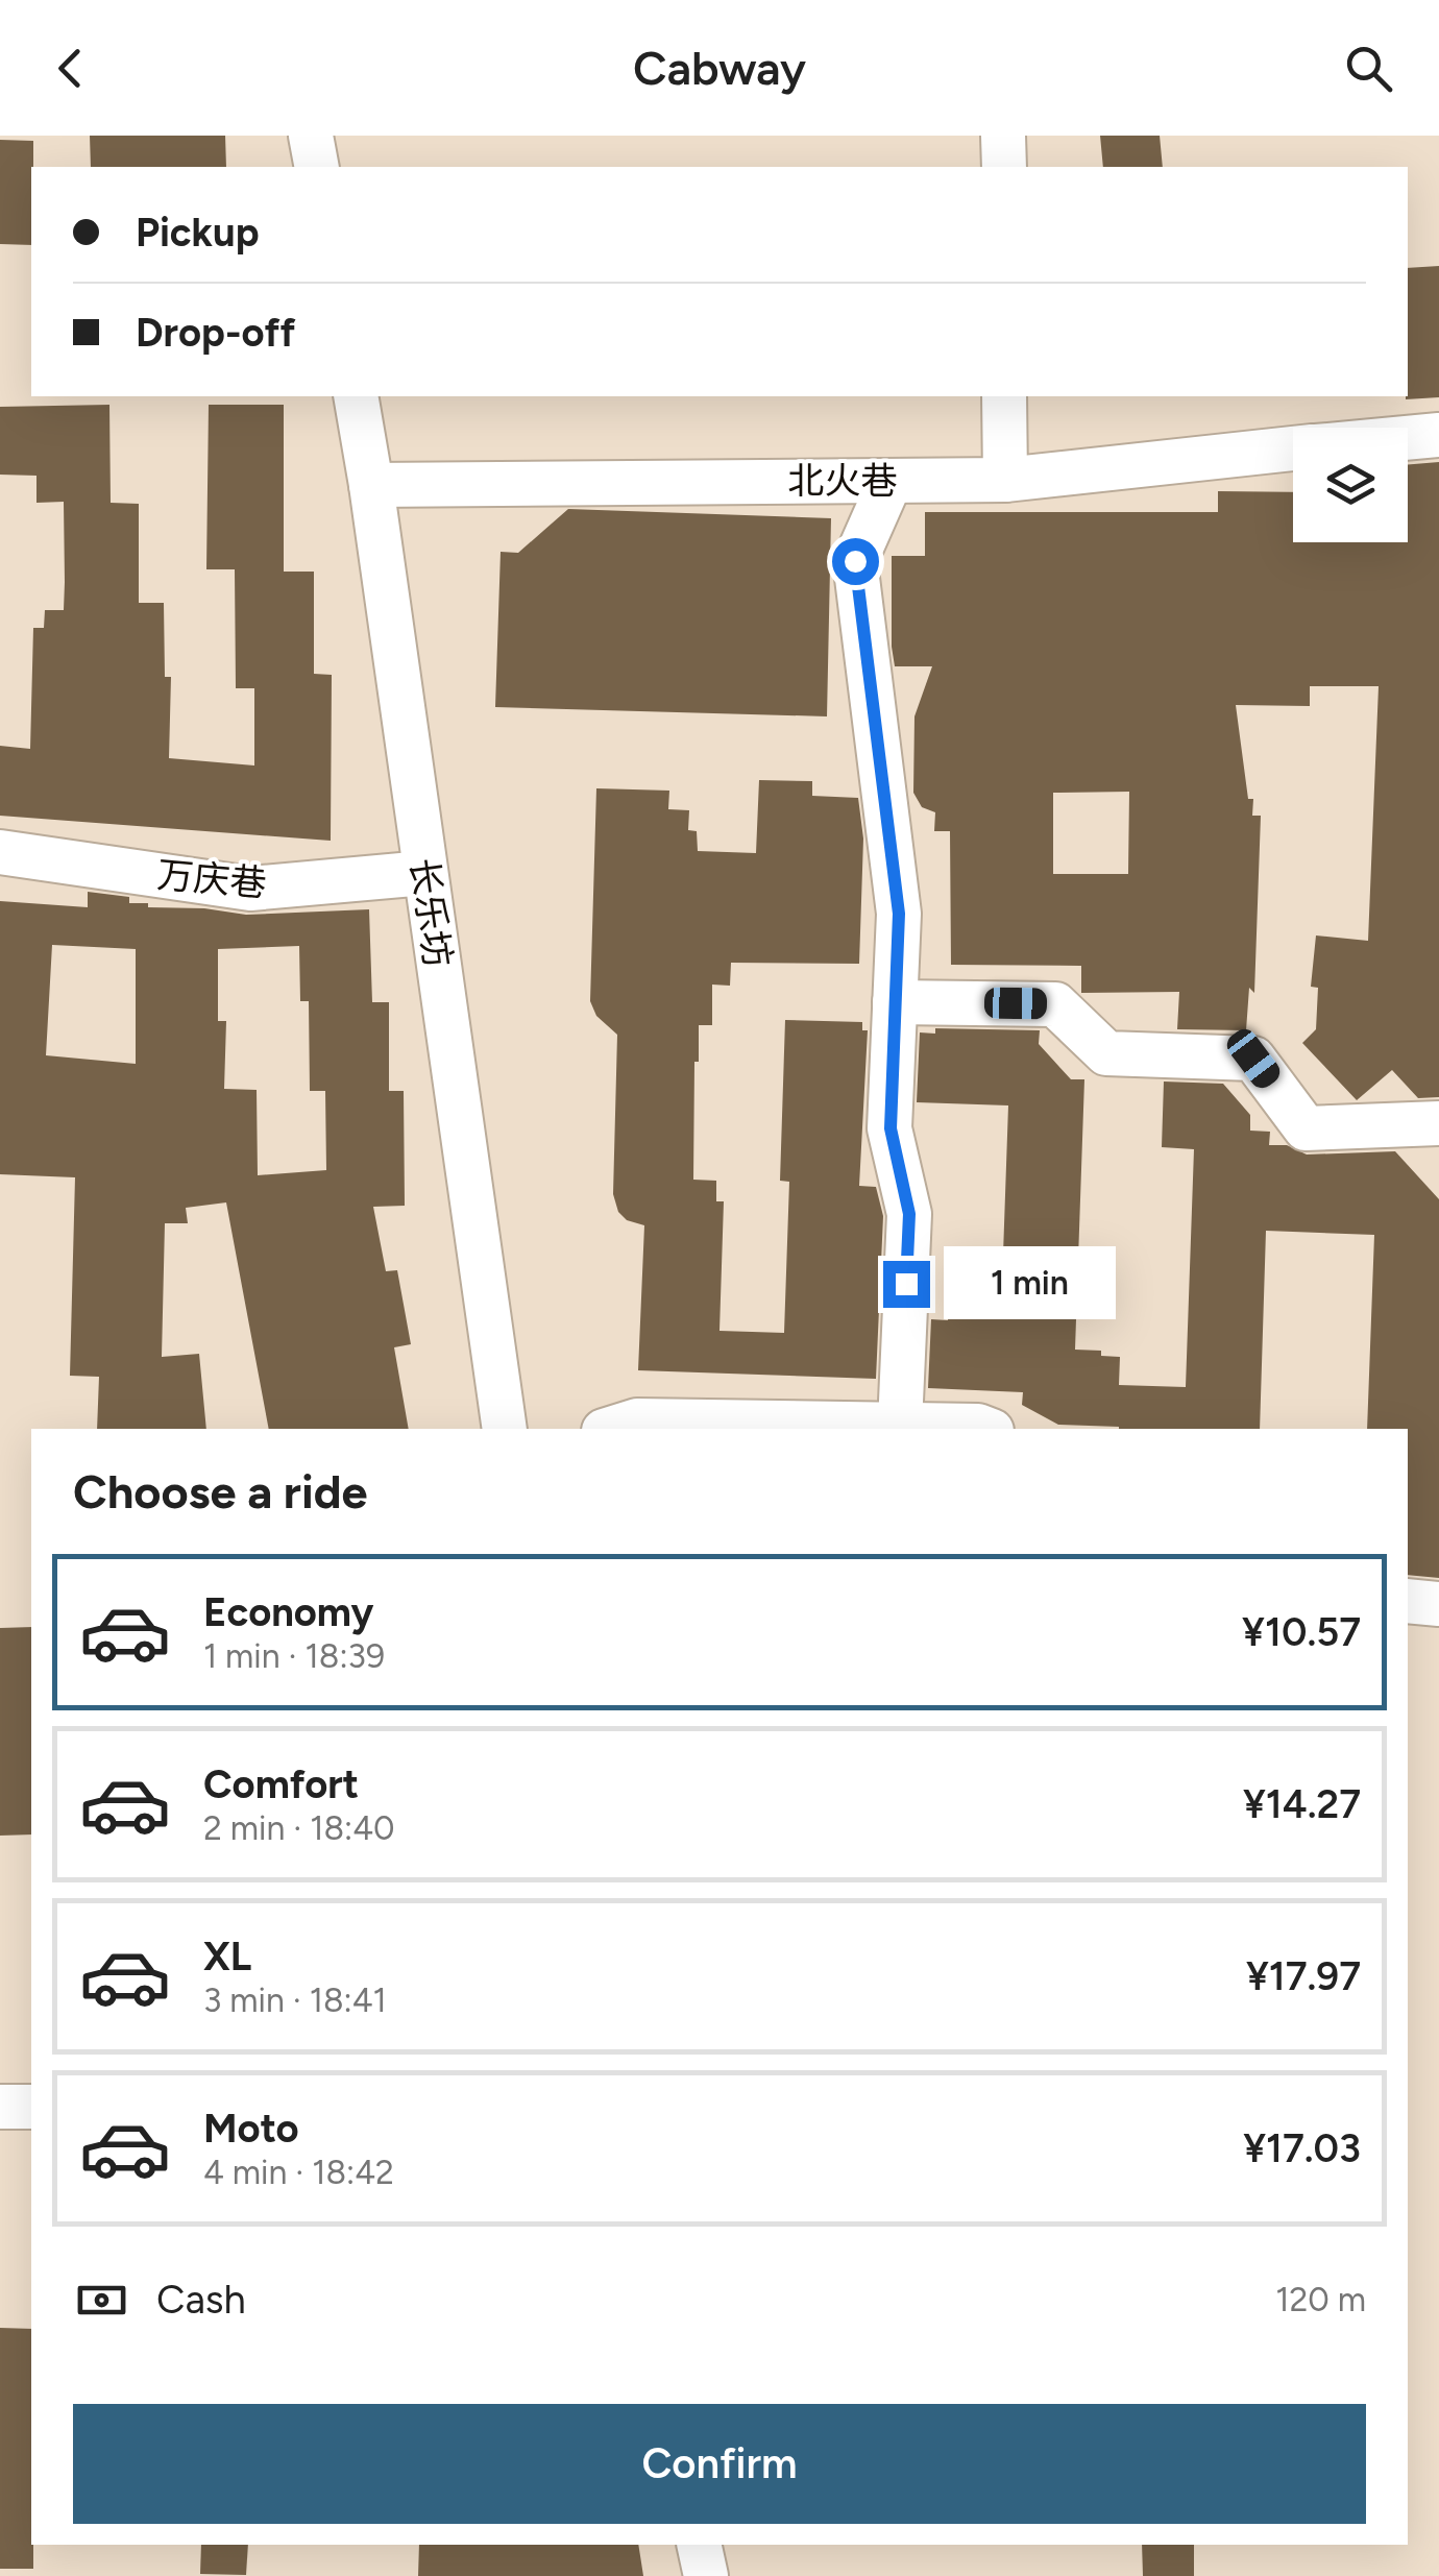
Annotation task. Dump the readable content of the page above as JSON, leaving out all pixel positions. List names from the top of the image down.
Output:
{
  "streets": {
    "street": ["北火巷", "万庆巷", "长乐坊"]
  },
  "crossings": [
    ["北火巷", "长乐坊"],
    ["万庆巷", "长乐坊"]
  ],
  "page": {
    "header": "Cabway",
    "banner": ["Pickup", "Drop-off"],
    "bubble": "1 min",
    "heading": "Choose a ride",
    "list": [
      {
        "name": "Economy",
        "note": "1 min · 18:39",
        "value": "¥10.57"
      },
      {
        "name": "Comfort",
        "note": "2 min · 18:40",
        "value": "¥14.27"
      },
      {
        "name": "XL",
        "note": "3 min · 18:41",
        "value": "¥17.97"
      },
      {
        "name": "Moto",
        "note": "4 min · 18:42",
        "value": "¥17.03"
      }
    ],
    "pay": ["Cash", "120 m"],
    "buttons": "Confirm"
  }
}
